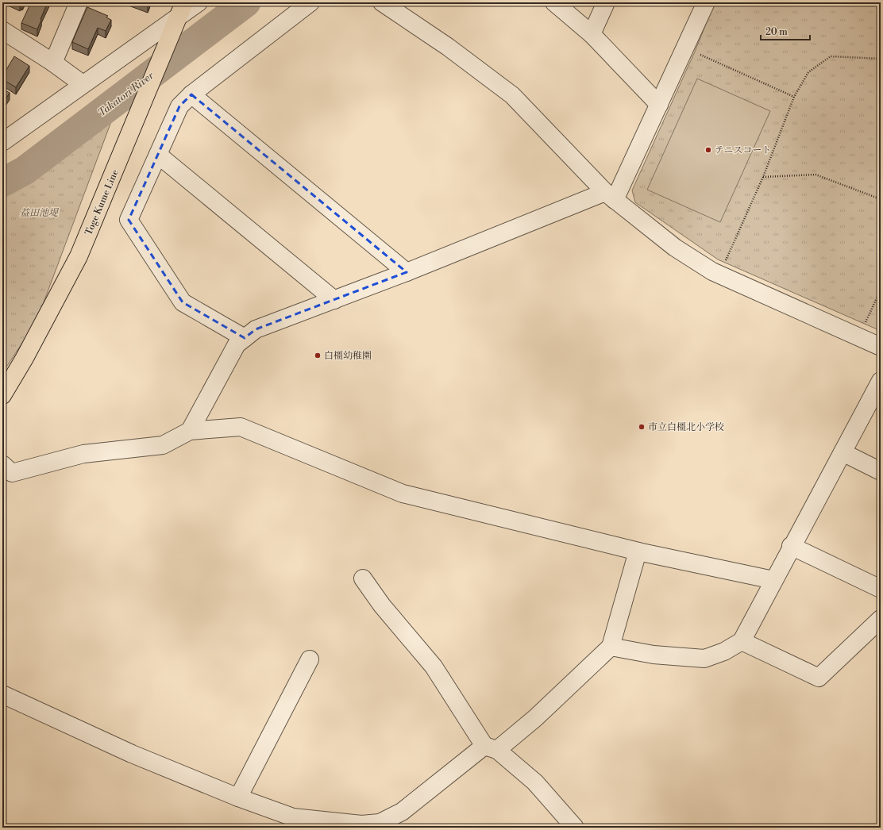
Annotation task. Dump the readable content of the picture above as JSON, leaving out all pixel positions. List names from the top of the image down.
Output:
{
  "streets": {
    "main road": ["Toge Kume Line"]
  },
  "water": ["Takatori River"],
  "parks": ["益田池堤"],
  "places": ["テニスコート", "白橿幼稚園", "市立白橿北小学校"],
  "scale_bar": "20 m"
}
